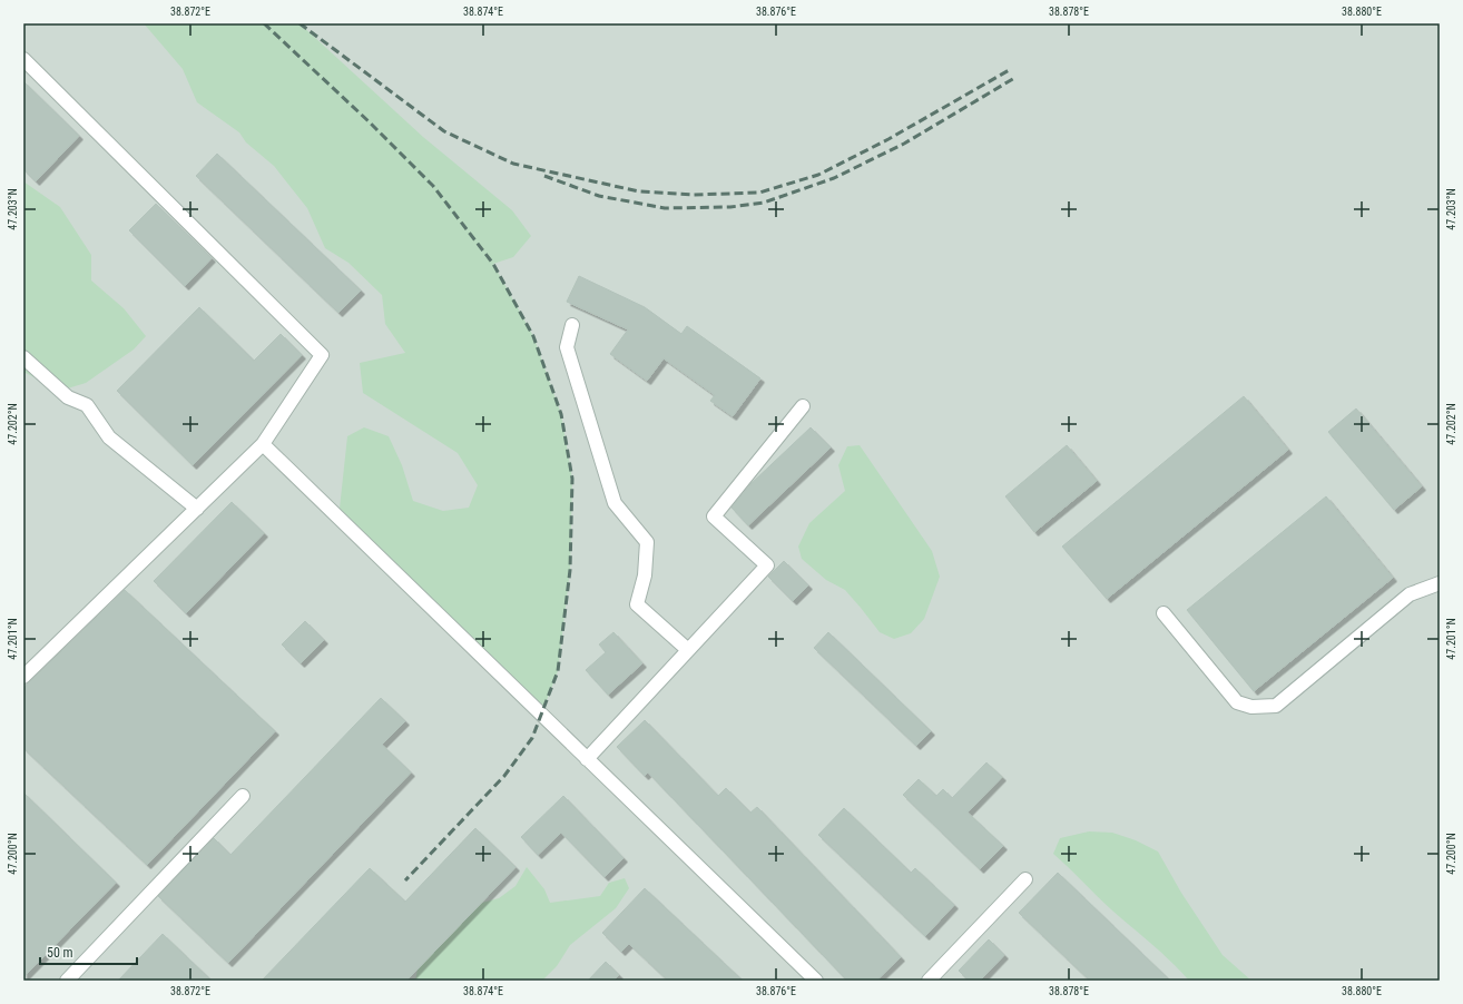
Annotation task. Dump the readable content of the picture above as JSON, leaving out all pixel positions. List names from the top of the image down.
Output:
{
  "scale_bar": "50 m",
  "coordinates": [
    "38.872°E",
    "38.874°E",
    "38.876°E",
    "38.878°E",
    "38.880°E",
    "47.203°N",
    "47.202°N",
    "47.201°N",
    "47.200°N"
  ]
}
